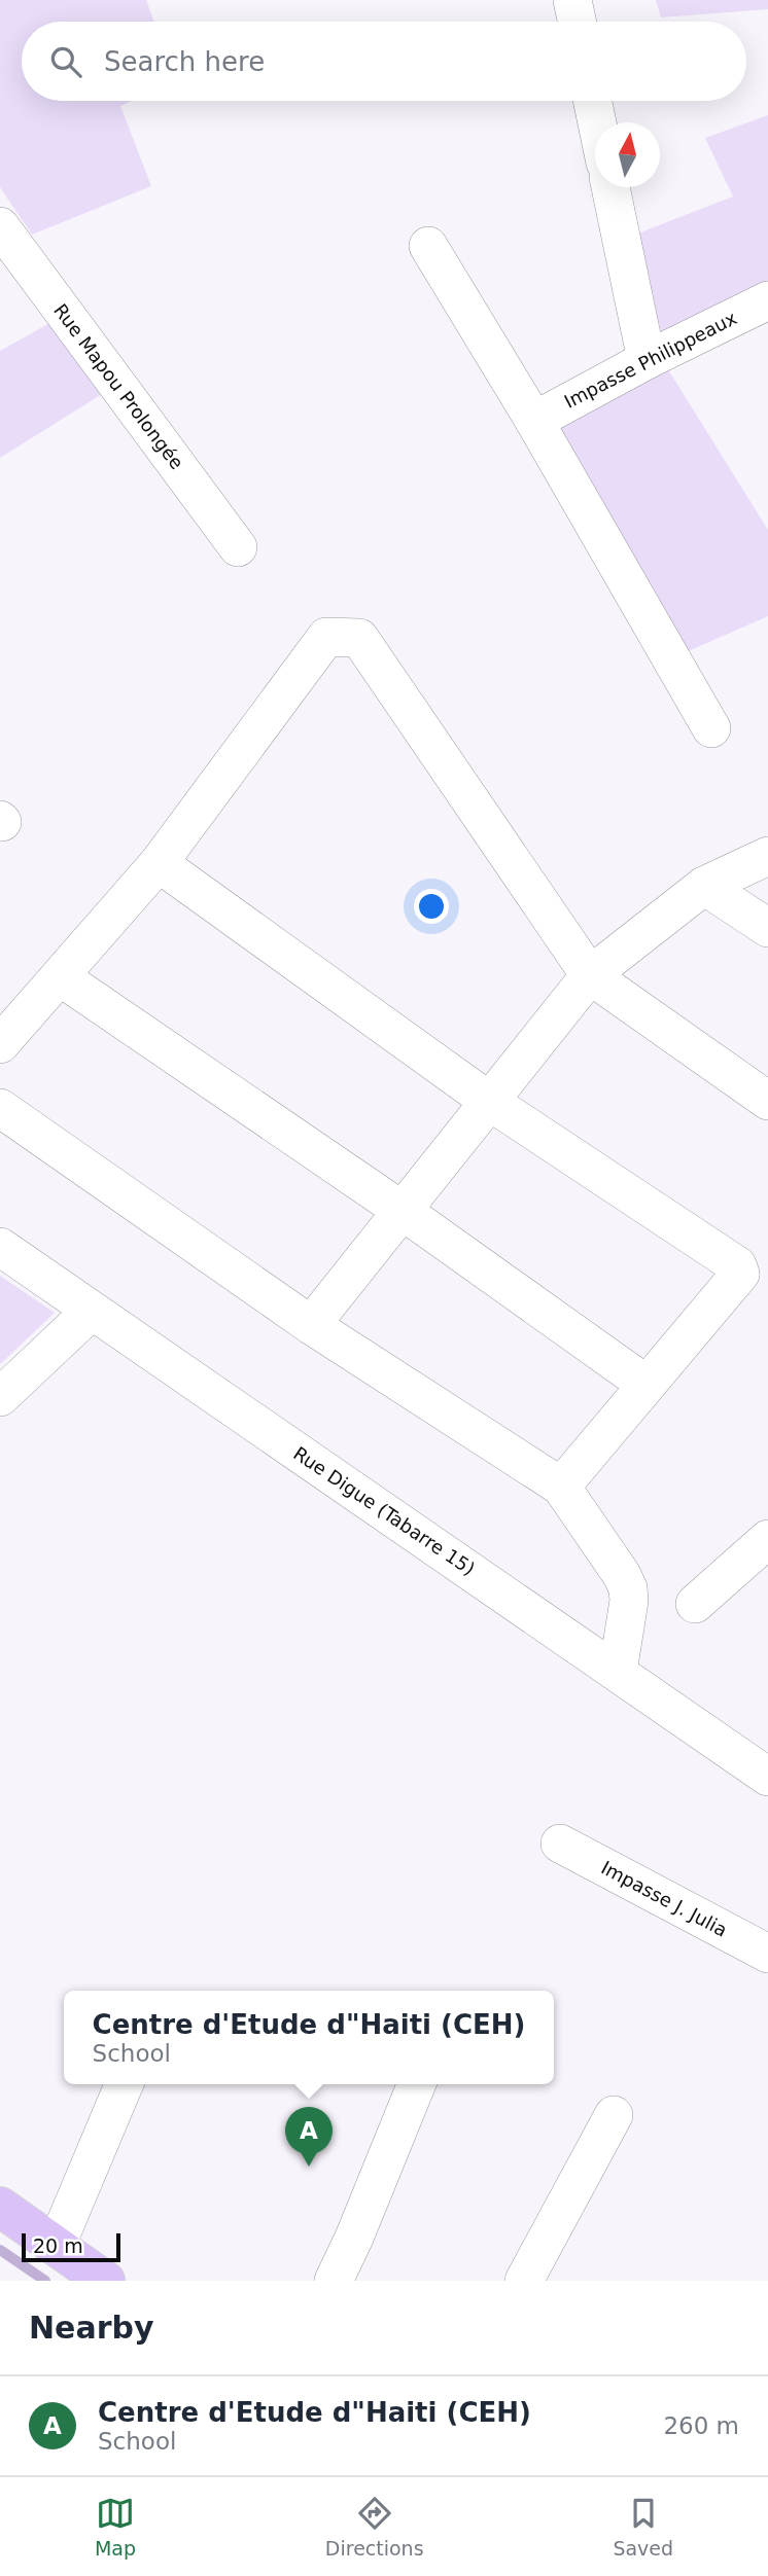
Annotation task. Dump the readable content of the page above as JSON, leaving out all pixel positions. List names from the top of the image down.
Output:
{
  "streets": {
    "street": [
      "Impasse Philippeaux",
      "Rue Mapou Prolongée",
      "Rue Digue (Tabarre 15)",
      "Impasse J. Julia"
    ]
  },
  "scale_bar": "20 m",
  "north": "top",
  "page": {
    "search": "Search here",
    "popup": ["Centre d'Etude d\"Haiti (CEH)", "School"],
    "pins": "A",
    "scale": "20 m",
    "heading": "Nearby",
    "list": [
      {
        "mark": "A",
        "name": "Centre d'Etude d\"Haiti (CEH)",
        "note": "School",
        "value": "260 m"
      }
    ],
    "nav": ["Map", "Directions", "Saved"]
  }
}
